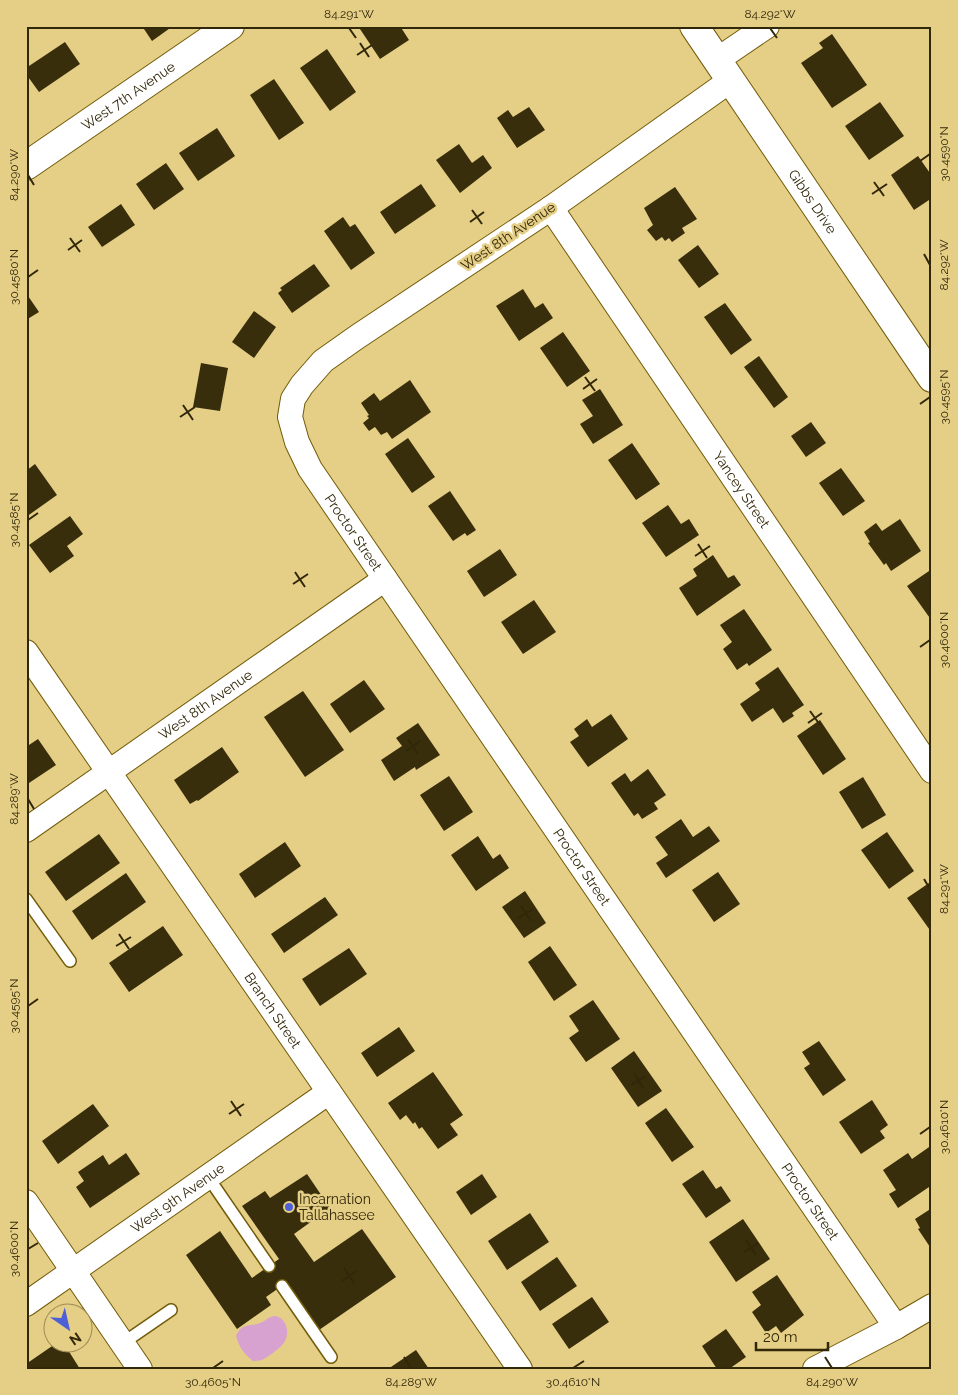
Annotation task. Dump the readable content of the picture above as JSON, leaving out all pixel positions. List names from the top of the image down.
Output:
{
  "streets": {
    "street": [
      "West 7th Avenue",
      "Gibbs Drive",
      "West 8th Avenue",
      "Yancey Street",
      "Proctor Street",
      "Branch Street",
      "West 9th Avenue"
    ]
  },
  "crossings": [
    ["Gibbs Drive", "West 8th Avenue"],
    ["West 8th Avenue", "Yancey Street"],
    ["West 8th Avenue", "Proctor Street"],
    ["West 8th Avenue", "Branch Street"],
    ["Branch Street", "West 9th Avenue"]
  ],
  "places": ["Incarnation Tallahassee"],
  "scale_bar": "20 m",
  "north": "bottom right",
  "coordinates": [
    "84.291°W",
    "84.292°W",
    "30.4590°N",
    "84.290°W",
    "30.4580°N",
    "30.4595°N",
    "30.4585°N",
    "30.4600°N",
    "84.289°W",
    "30.4610°N",
    "30.4605°N"
  ]
}
